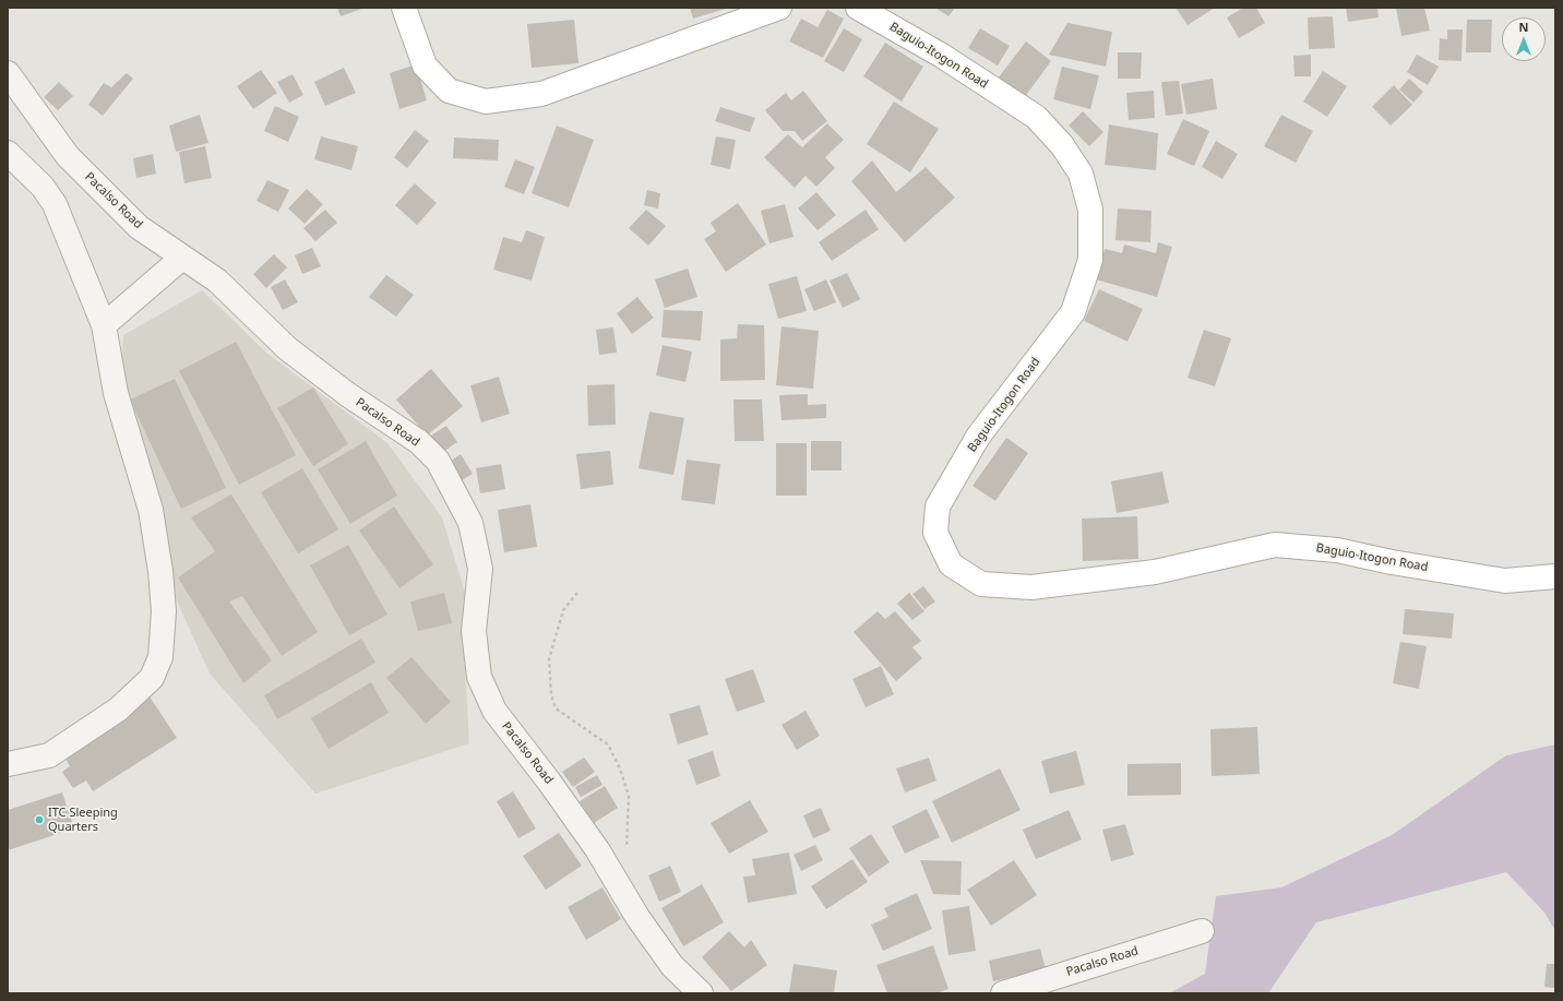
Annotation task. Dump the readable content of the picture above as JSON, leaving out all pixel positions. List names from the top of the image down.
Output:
{
  "streets": {
    "main road": ["Baguio-Itogon Road"],
    "street": ["Pacalso Road"]
  },
  "places": ["ITC Sleeping Quarters"],
  "north": "top"
}
